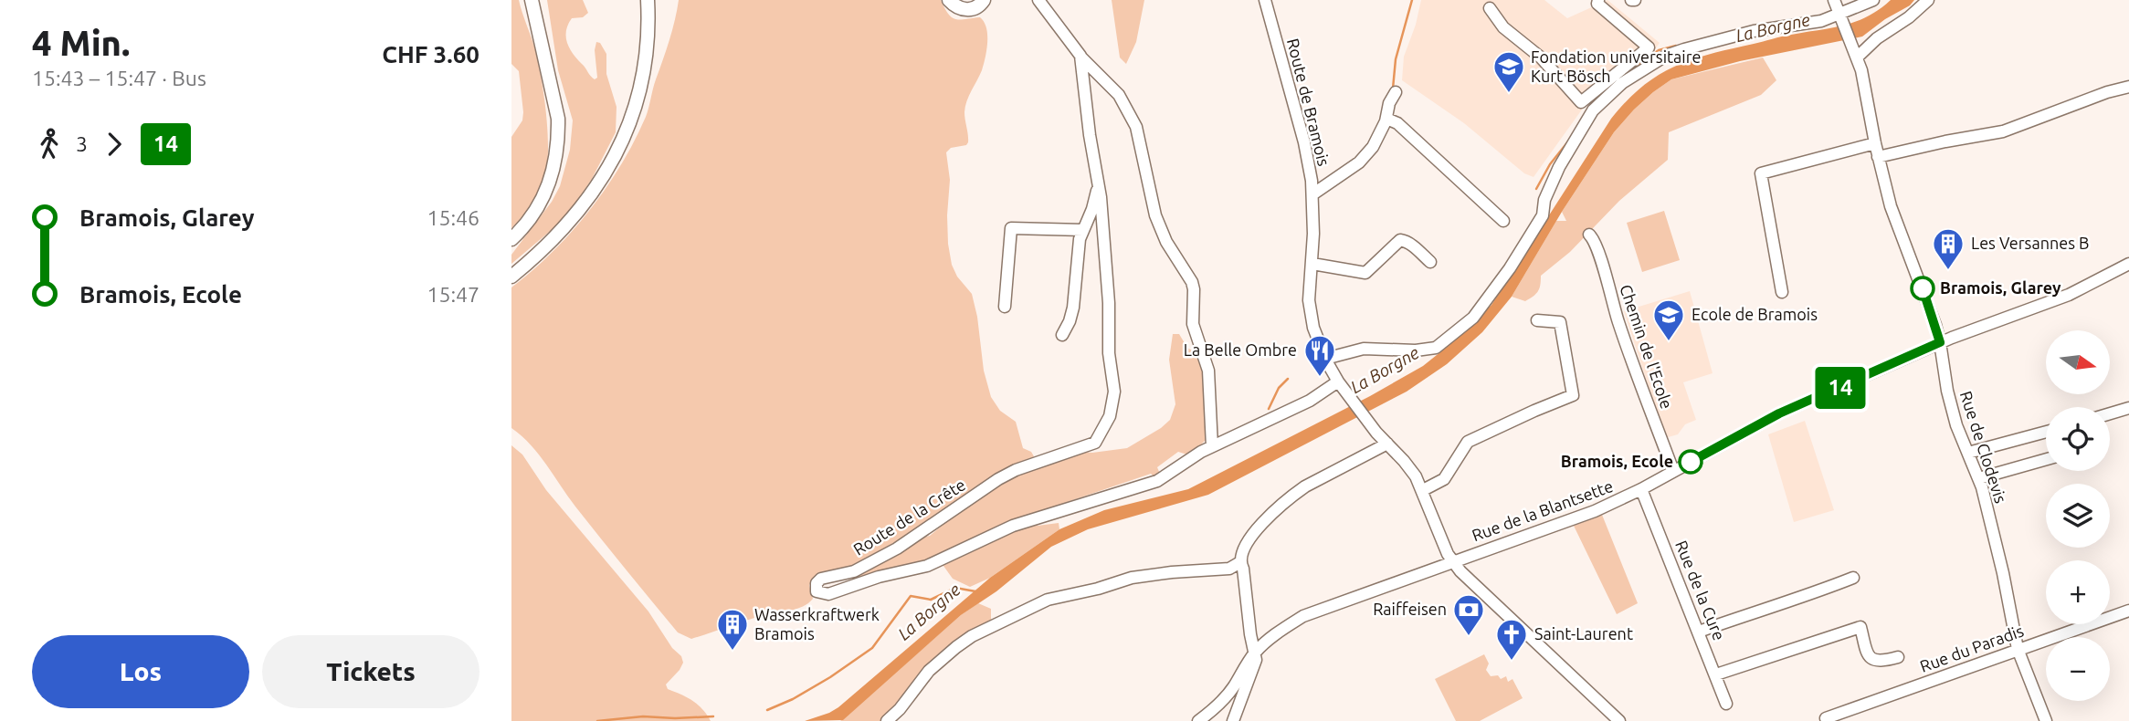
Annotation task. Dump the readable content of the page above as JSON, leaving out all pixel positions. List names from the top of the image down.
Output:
{
  "streets": {
    "street": [
      "Route de Bramois",
      "Chemin de l'Ecole",
      "Rue de Clodevis",
      "Rue de la Blantsette",
      "Route de la Crête",
      "Rue de la Cure",
      "Rue du Paradis"
    ]
  },
  "crossings": [
    ["Route de Bramois", "Rue de la Blantsette"],
    ["Route de Bramois", "Route de la Crête"],
    ["Chemin de l'Ecole", "Rue de la Blantsette"],
    ["Rue de Clodevis", "Rue de la Blantsette"],
    ["Rue de Clodevis", "Rue du Paradis"],
    ["Rue de la Blantsette", "Rue de la Cure"]
  ],
  "water": ["La Borgne"],
  "places": {
    "school or university": ["Fondation universitaire Kurt Bösch", "Ecole de Bramois"],
    "building": ["Les Versannes B", "Wasserkraftwerk Bramois"],
    "other": ["Bramois, Glarey", "Bramois, Ecole"],
    "restaurant": ["La Belle Ombre"],
    "bank": ["Raiffeisen"],
    "church": ["Saint-Laurent"]
  },
  "lines": ["bus line 14"],
  "north": "right",
  "page": {
    "heading": ["4 Min.", "15:43 – 15:47 · Bus", "CHF 3.60"],
    "on_map": "14",
    "legs": ["3", "14"],
    "list": [
      {
        "name": "Bramois, Glarey",
        "value": "15:46"
      },
      {
        "name": "Bramois, Ecole",
        "value": "15:47"
      }
    ],
    "map_buttons": ["+", "−"],
    "buttons": ["Los", "Tickets"]
  }
}
